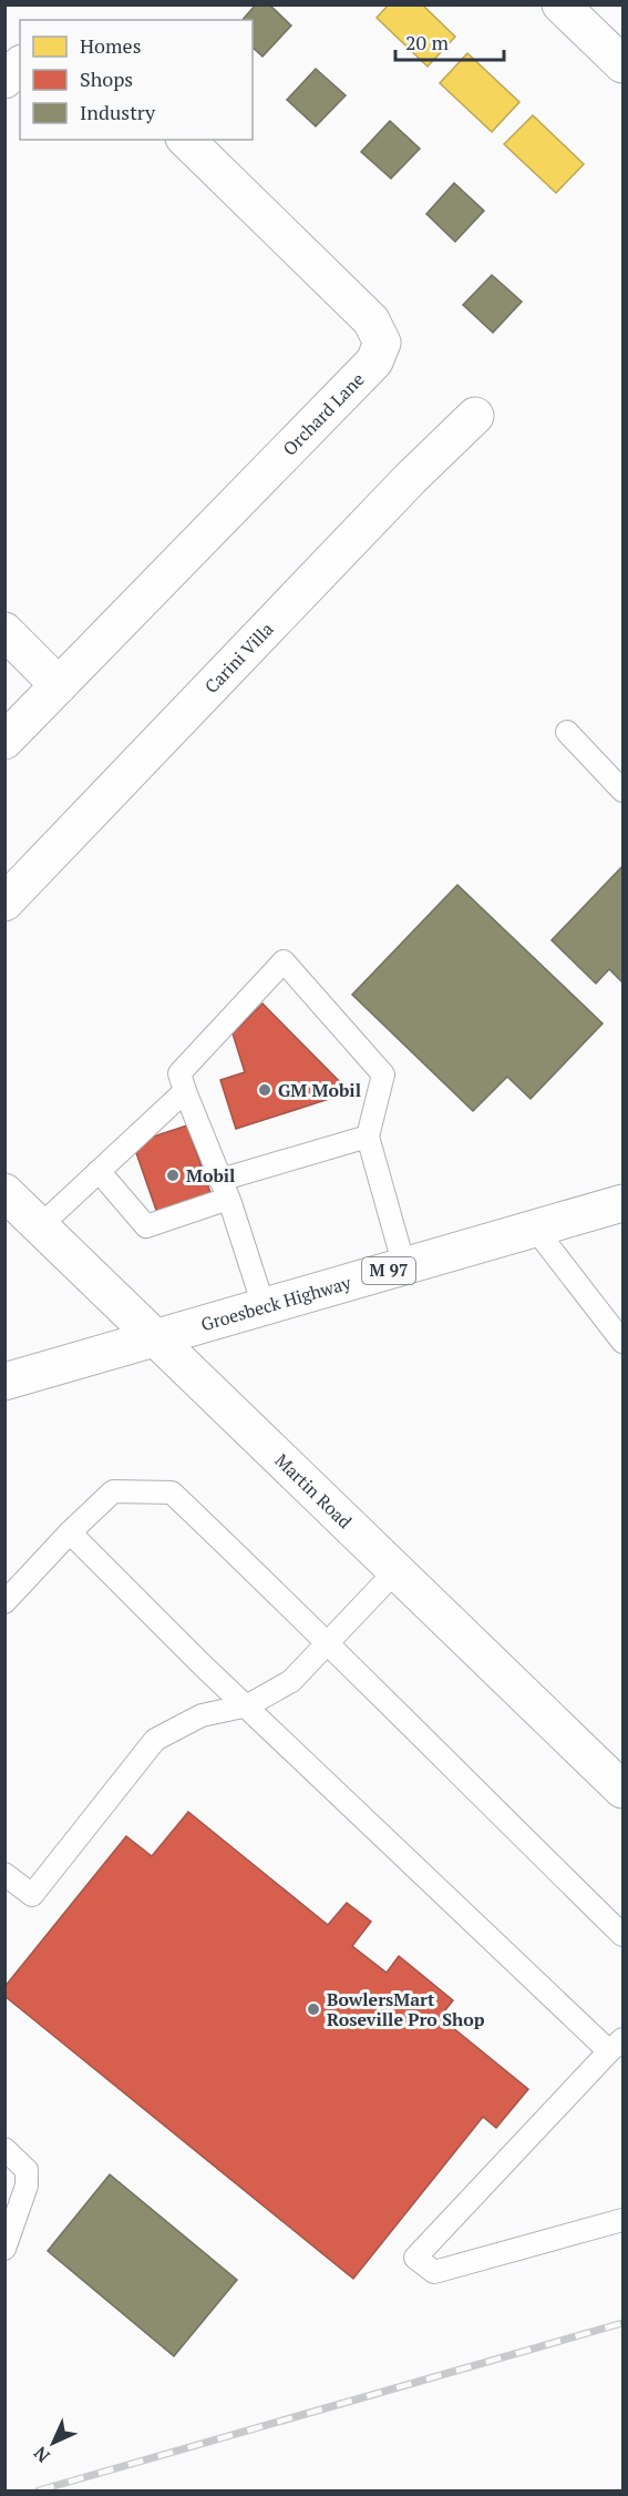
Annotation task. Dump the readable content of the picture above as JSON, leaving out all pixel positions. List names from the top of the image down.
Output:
{
  "streets": {
    "street": [
      "Orchard Lane",
      "Carini Villa",
      "M 97",
      "Groesbeck Highway",
      "Martin Road"
    ]
  },
  "crossings": [
    ["Groesbeck Highway", "Martin Road"]
  ],
  "places": ["GM Mobil", "Mobil", "BowlersMart Roseville Pro Shop"],
  "legend": ["Homes", "Shops", "Industry"],
  "scale_bar": "20 m",
  "north": "bottom left"
}
